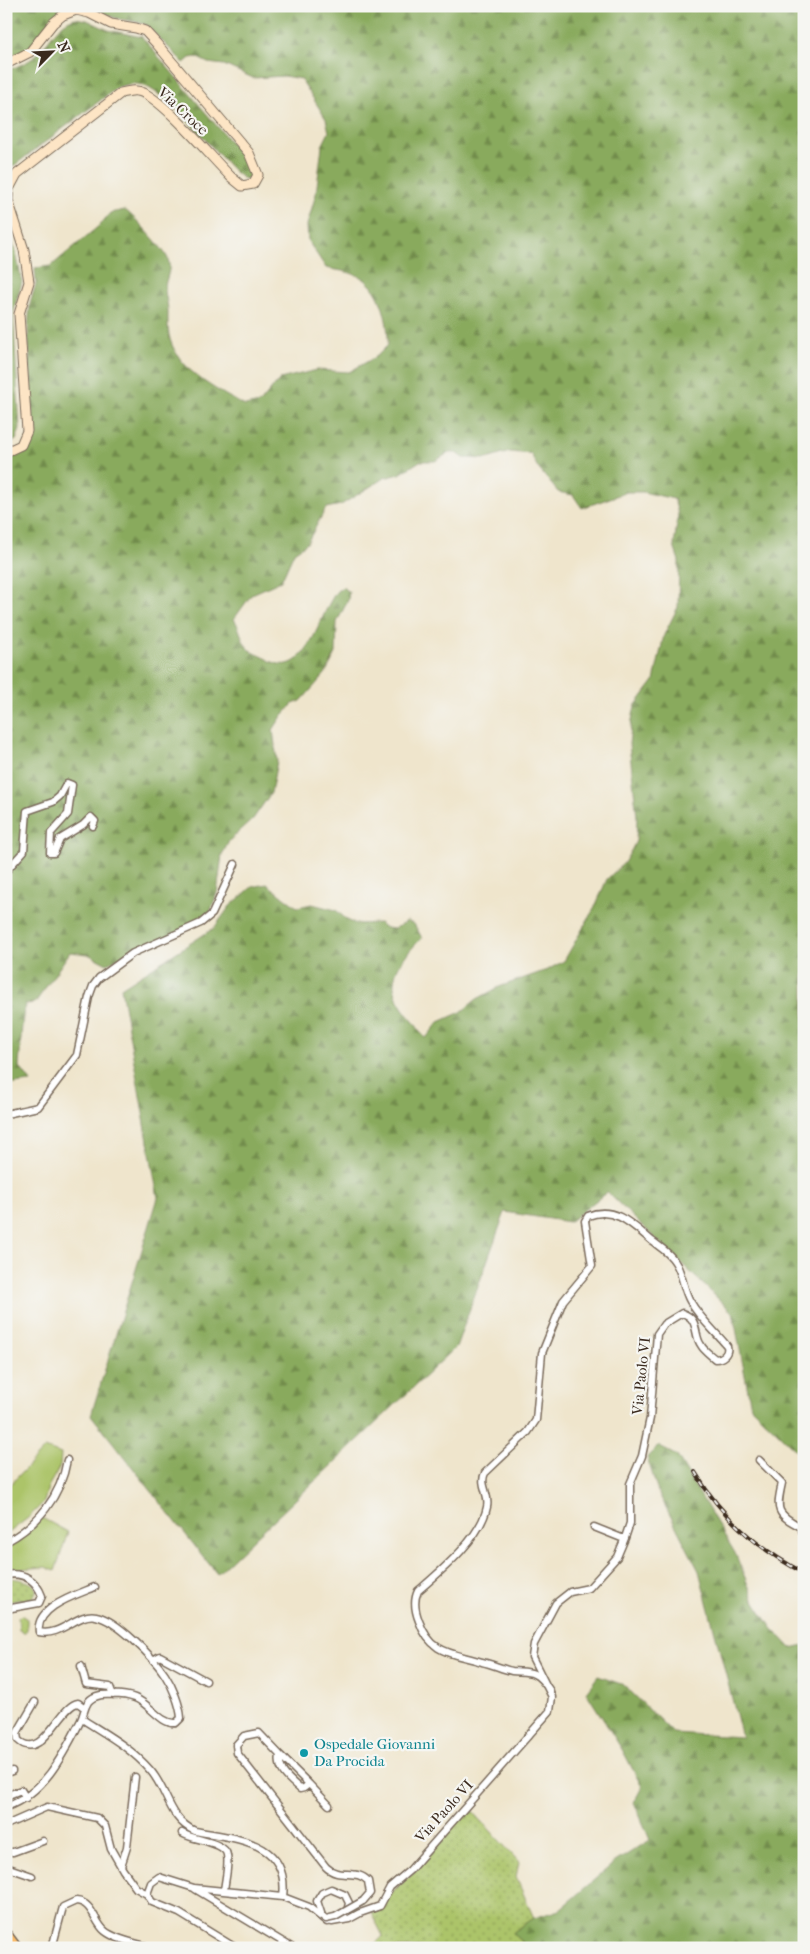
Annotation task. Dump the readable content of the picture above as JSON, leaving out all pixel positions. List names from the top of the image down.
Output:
{
  "streets": {
    "street": ["Via Croce", "Via Paolo VI"]
  },
  "places": ["Ospedale Giovanni Da Procida"],
  "north": "top right"
}
